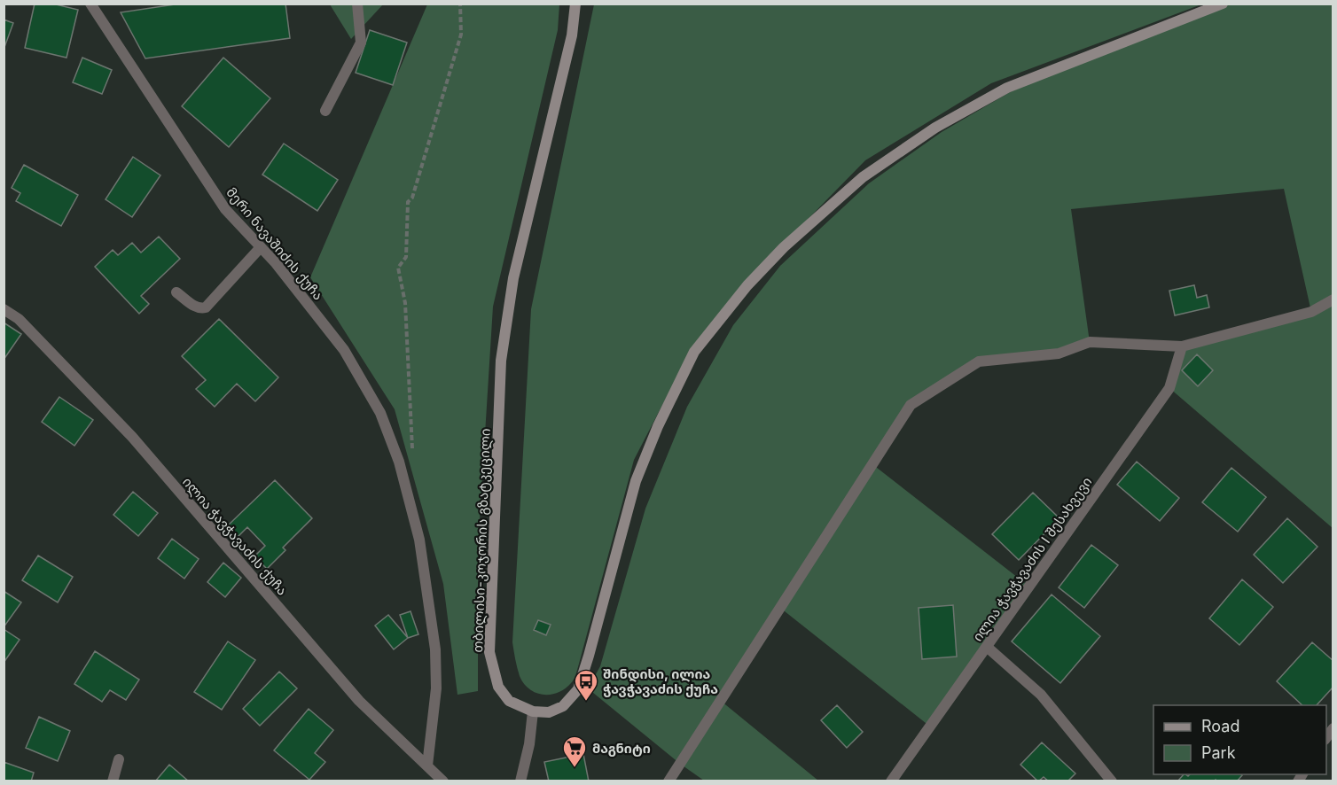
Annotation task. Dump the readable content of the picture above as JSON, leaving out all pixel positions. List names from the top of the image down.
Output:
{
  "streets": {
    "main road": ["თბილისი-კოჯორის გზატკეცილი"],
    "street": ["მერი ნავაშიძის ქუჩა", "ილია ჭავჭავაძის ქუჩა", "ილია ჭავჭავაძის I შესახვევი"]
  },
  "crossings": [
    ["მერი ნავაშიძის ქუჩა", "ილია ჭავჭავაძის ქუჩა"]
  ],
  "places": {
    "bus stop": ["შინდისი, ილია ჭავჭავაძის ქუჩა"],
    "supermarket": ["მაგნიტი"]
  },
  "legend": ["Road", "Park"]
}
